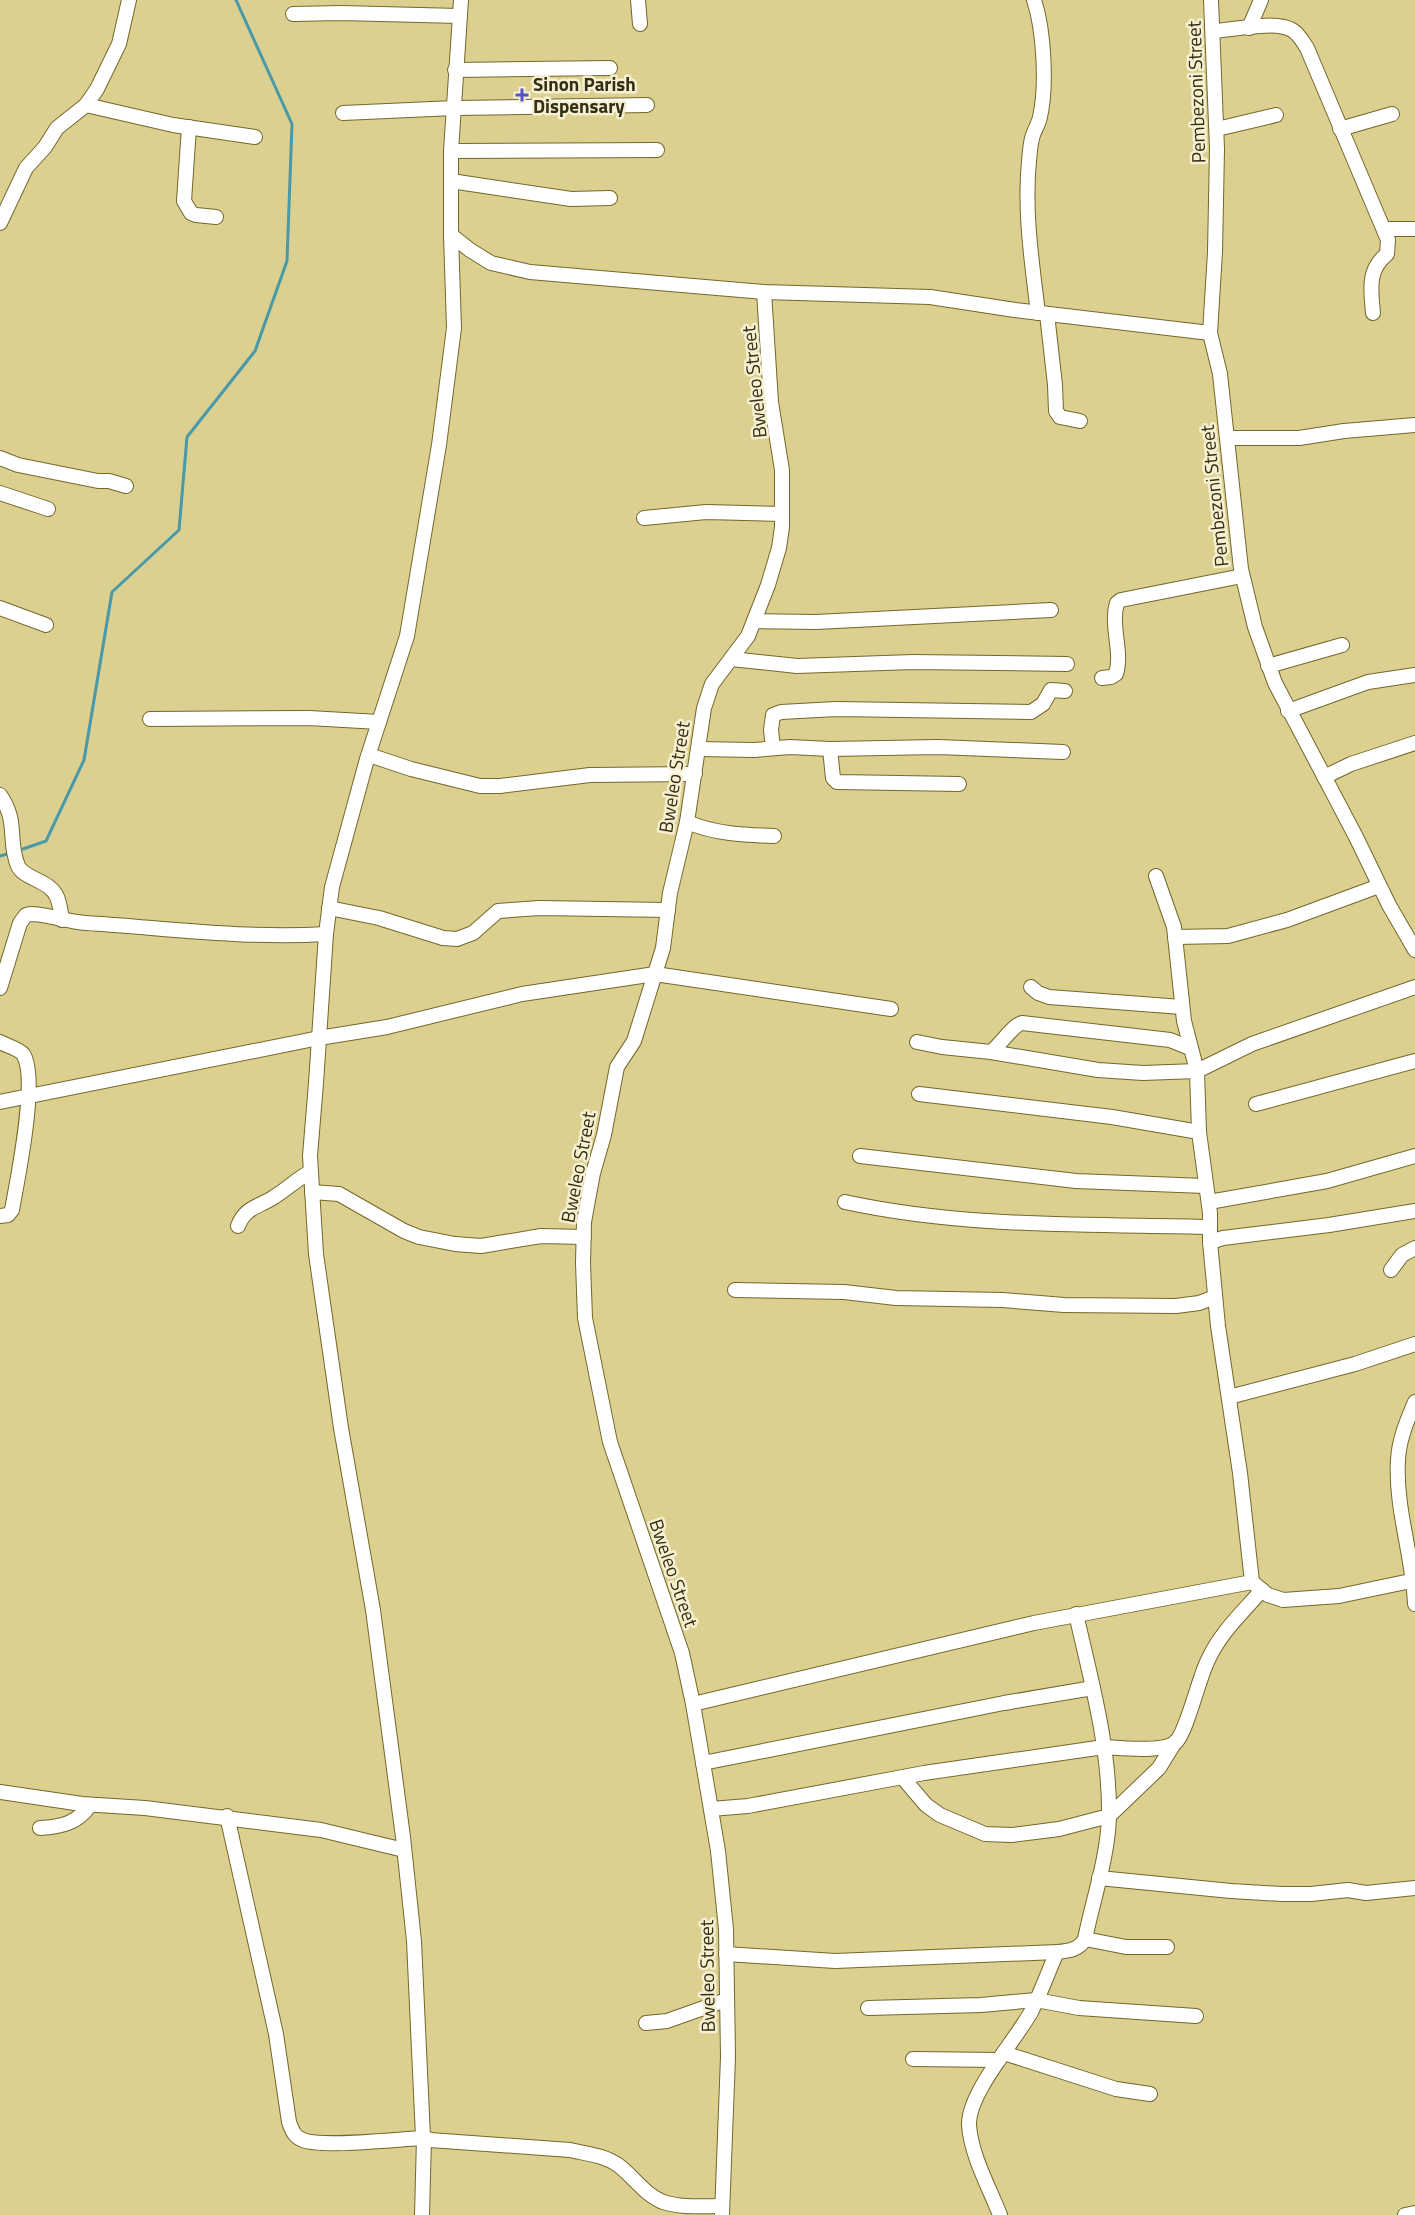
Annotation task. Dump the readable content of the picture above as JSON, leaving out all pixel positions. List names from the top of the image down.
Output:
{
  "streets": {
    "street": ["Pembezoni Street", "Bweleo Street"]
  },
  "places": {
    "health": ["Sinon Parish Dispensary"]
  }
}
